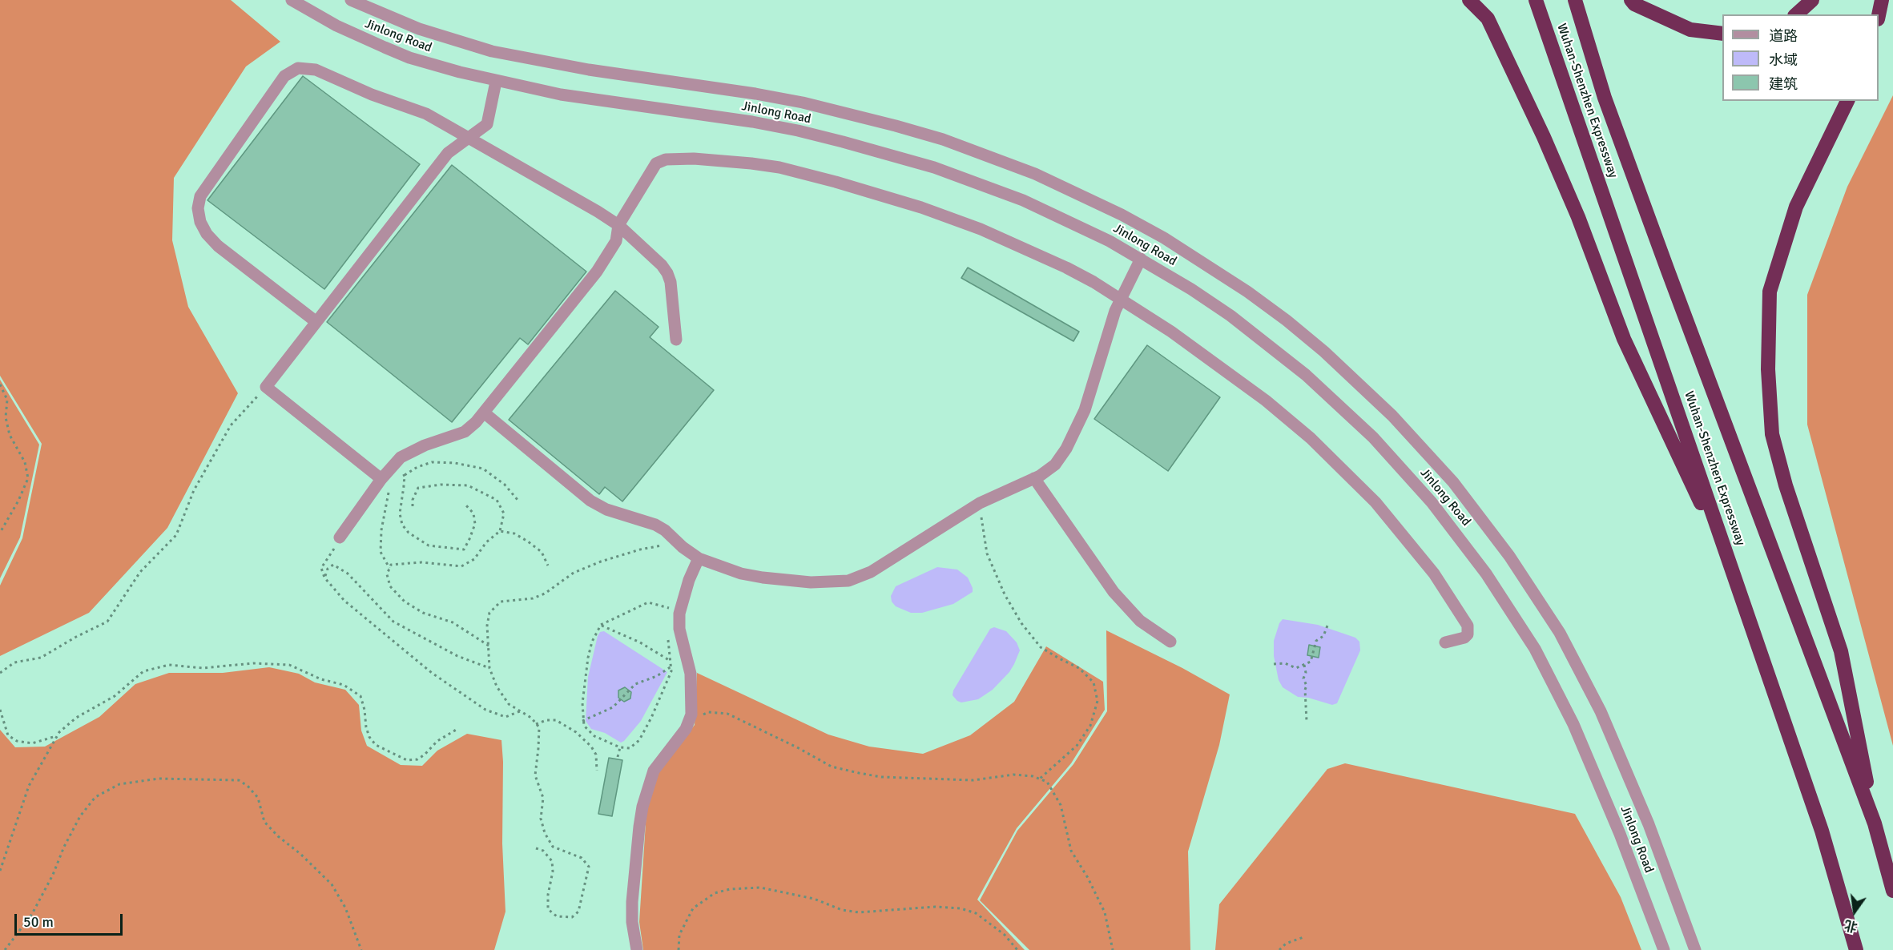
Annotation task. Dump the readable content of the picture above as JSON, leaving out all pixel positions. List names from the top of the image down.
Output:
{
  "streets": {
    "highway": ["Wuhan-Shenzhen Expressway"],
    "street": ["Jinlong Road"]
  },
  "legend": ["道路", "水域", "建筑"],
  "scale_bar": "50 m",
  "north": "bottom"
}
